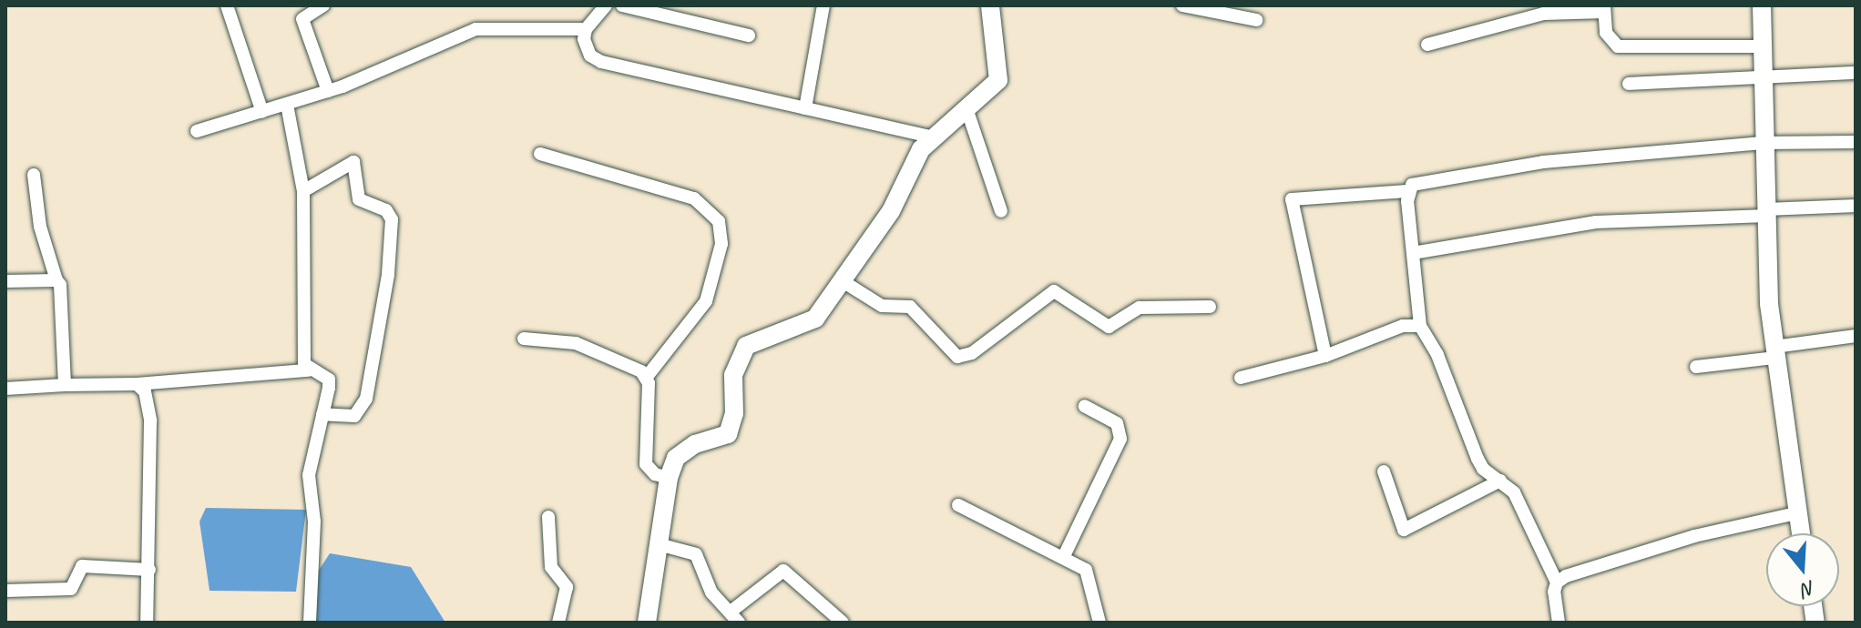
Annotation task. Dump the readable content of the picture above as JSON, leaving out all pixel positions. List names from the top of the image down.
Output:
{
  "north": "bottom"
}
